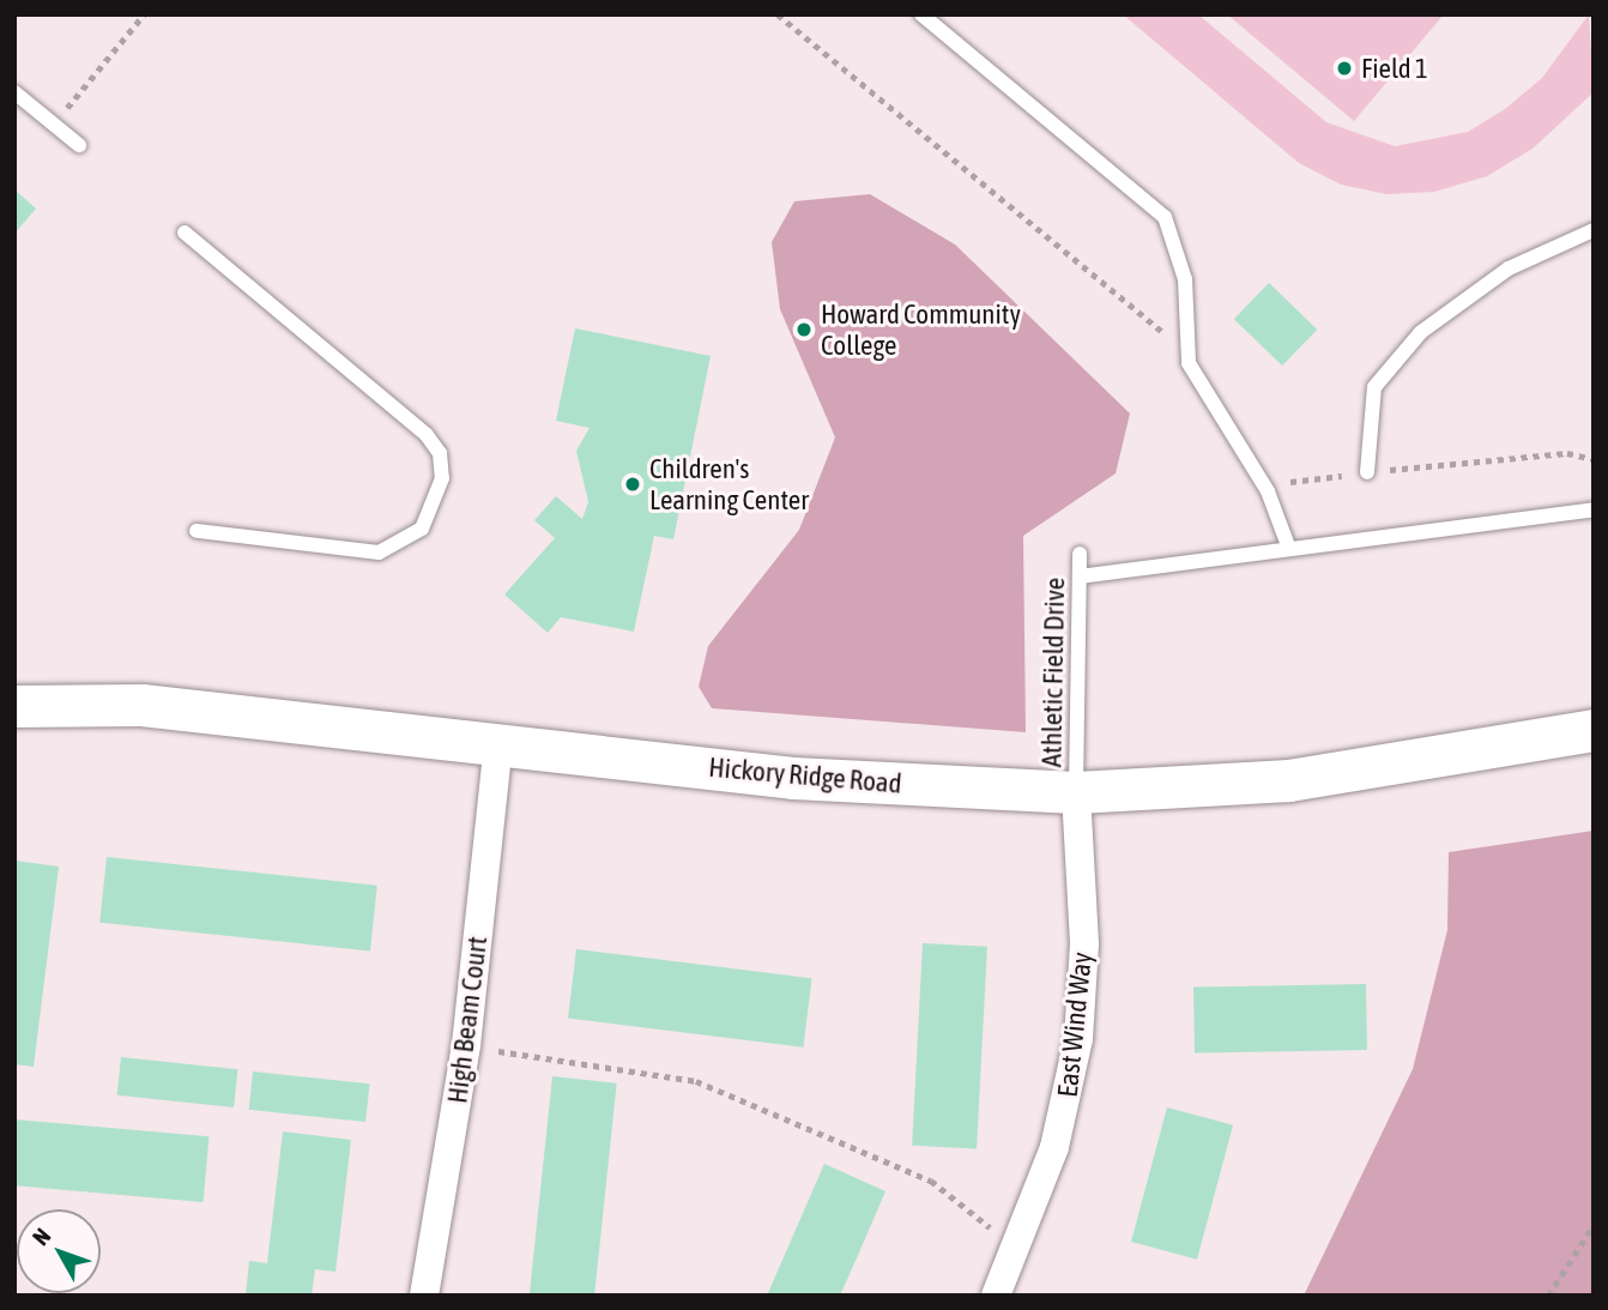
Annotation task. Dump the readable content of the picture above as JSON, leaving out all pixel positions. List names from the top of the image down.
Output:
{
  "streets": {
    "street": ["Hickory Ridge Road", "High Beam Court", "East Wind Way"],
    "lane": ["Athletic Field Drive"]
  },
  "crossings": [
    ["Athletic Field Drive", "Hickory Ridge Road"],
    ["Athletic Field Drive", "East Wind Way"],
    ["Hickory Ridge Road", "High Beam Court"],
    ["Hickory Ridge Road", "East Wind Way"]
  ],
  "places": ["Field 1", "Howard Community College", "Children's Learning Center"],
  "north": "top left"
}
